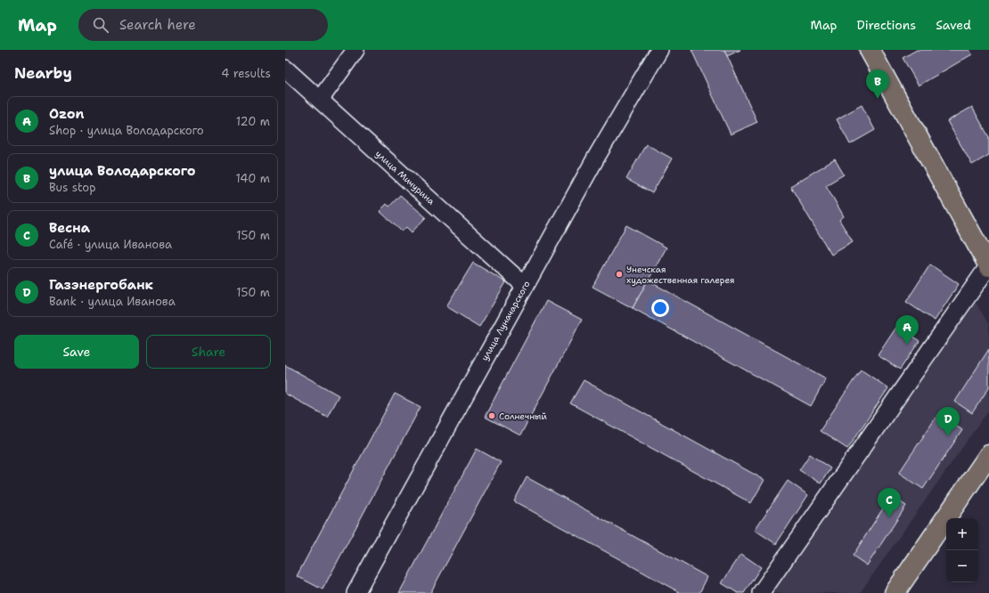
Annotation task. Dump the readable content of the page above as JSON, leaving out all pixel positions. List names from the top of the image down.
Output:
{
  "streets": {
    "street": ["улица Мичурина", "улица Луначарского"]
  },
  "crossings": [
    ["улица Мичурина", "улица Луначарского"]
  ],
  "places": ["Унечская художественная галерея", "Солнечный"],
  "page": {
    "header": "Map",
    "search": "Search here",
    "nav": ["Map", "Directions", "Saved"],
    "heading": ["Nearby", "4 results"],
    "pins": [
      "B",
      "A",
      "D",
      "C"
    ],
    "list": [
      {
        "mark": "A",
        "name": "Ozon",
        "note": "Shop · улица Володарского",
        "value": "120 m"
      },
      {
        "mark": "B",
        "name": "улица Володарского",
        "note": "Bus stop",
        "value": "140 m"
      },
      {
        "mark": "C",
        "name": "Весна",
        "note": "Café · улица Иванова",
        "value": "150 m"
      },
      {
        "mark": "D",
        "name": "Газэнергобанк",
        "note": "Bank · улица Иванова",
        "value": "150 m"
      }
    ],
    "buttons": ["Save", "Share"],
    "map_buttons": ["+", "−"]
  }
}
